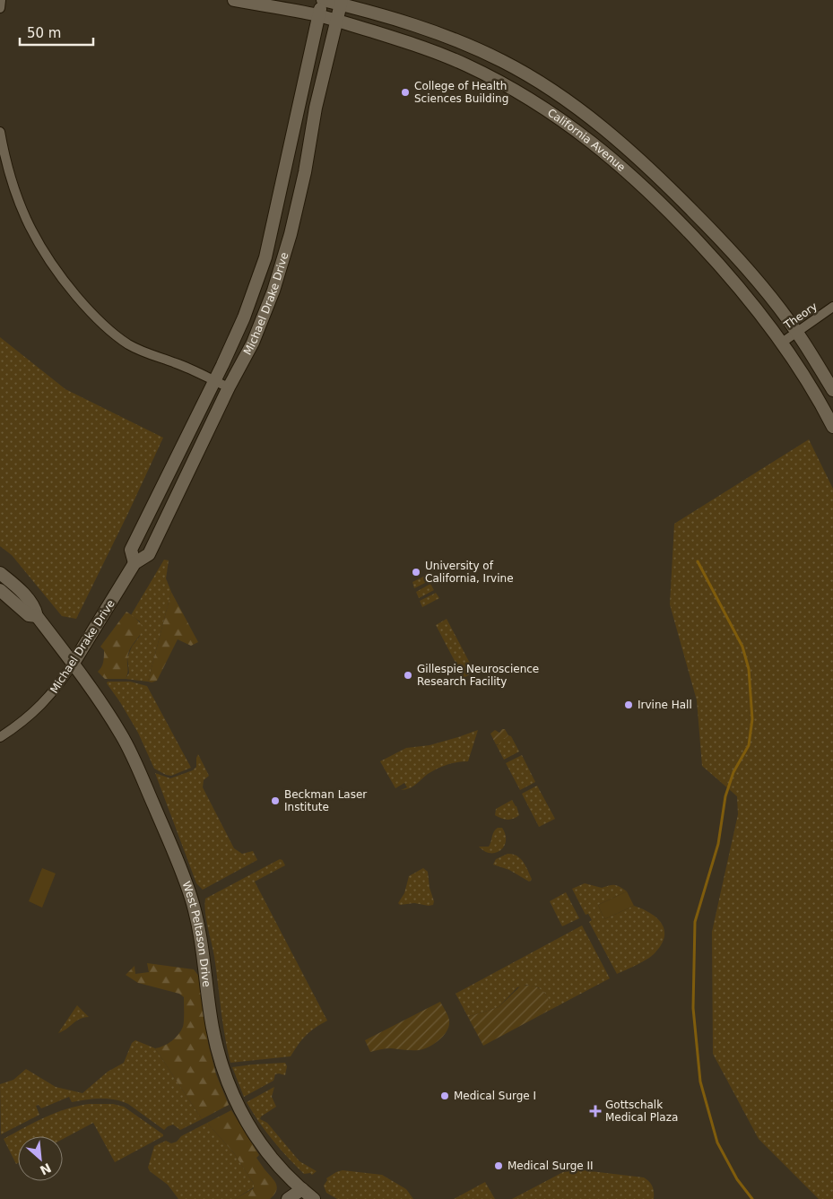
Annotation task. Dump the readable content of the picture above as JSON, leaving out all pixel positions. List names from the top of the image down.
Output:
{
  "streets": {
    "street": [
      "California Avenue",
      "Michael Drake Drive",
      "Theory",
      "West Peltason Drive"
    ]
  },
  "crossings": [
    ["California Avenue", "Michael Drake Drive"],
    ["California Avenue", "Theory"],
    ["Michael Drake Drive", "West Peltason Drive"]
  ],
  "places": {
    "other": [
      "College of Health Sciences Building",
      "University of California, Irvine",
      "Gillespie Neuroscience Research Facility",
      "Irvine Hall",
      "Beckman Laser Institute",
      "Medical Surge I",
      "Medical Surge II"
    ],
    "health": ["Gottschalk Medical Plaza"]
  },
  "scale_bar": "50 m",
  "north": "bottom right"
}
